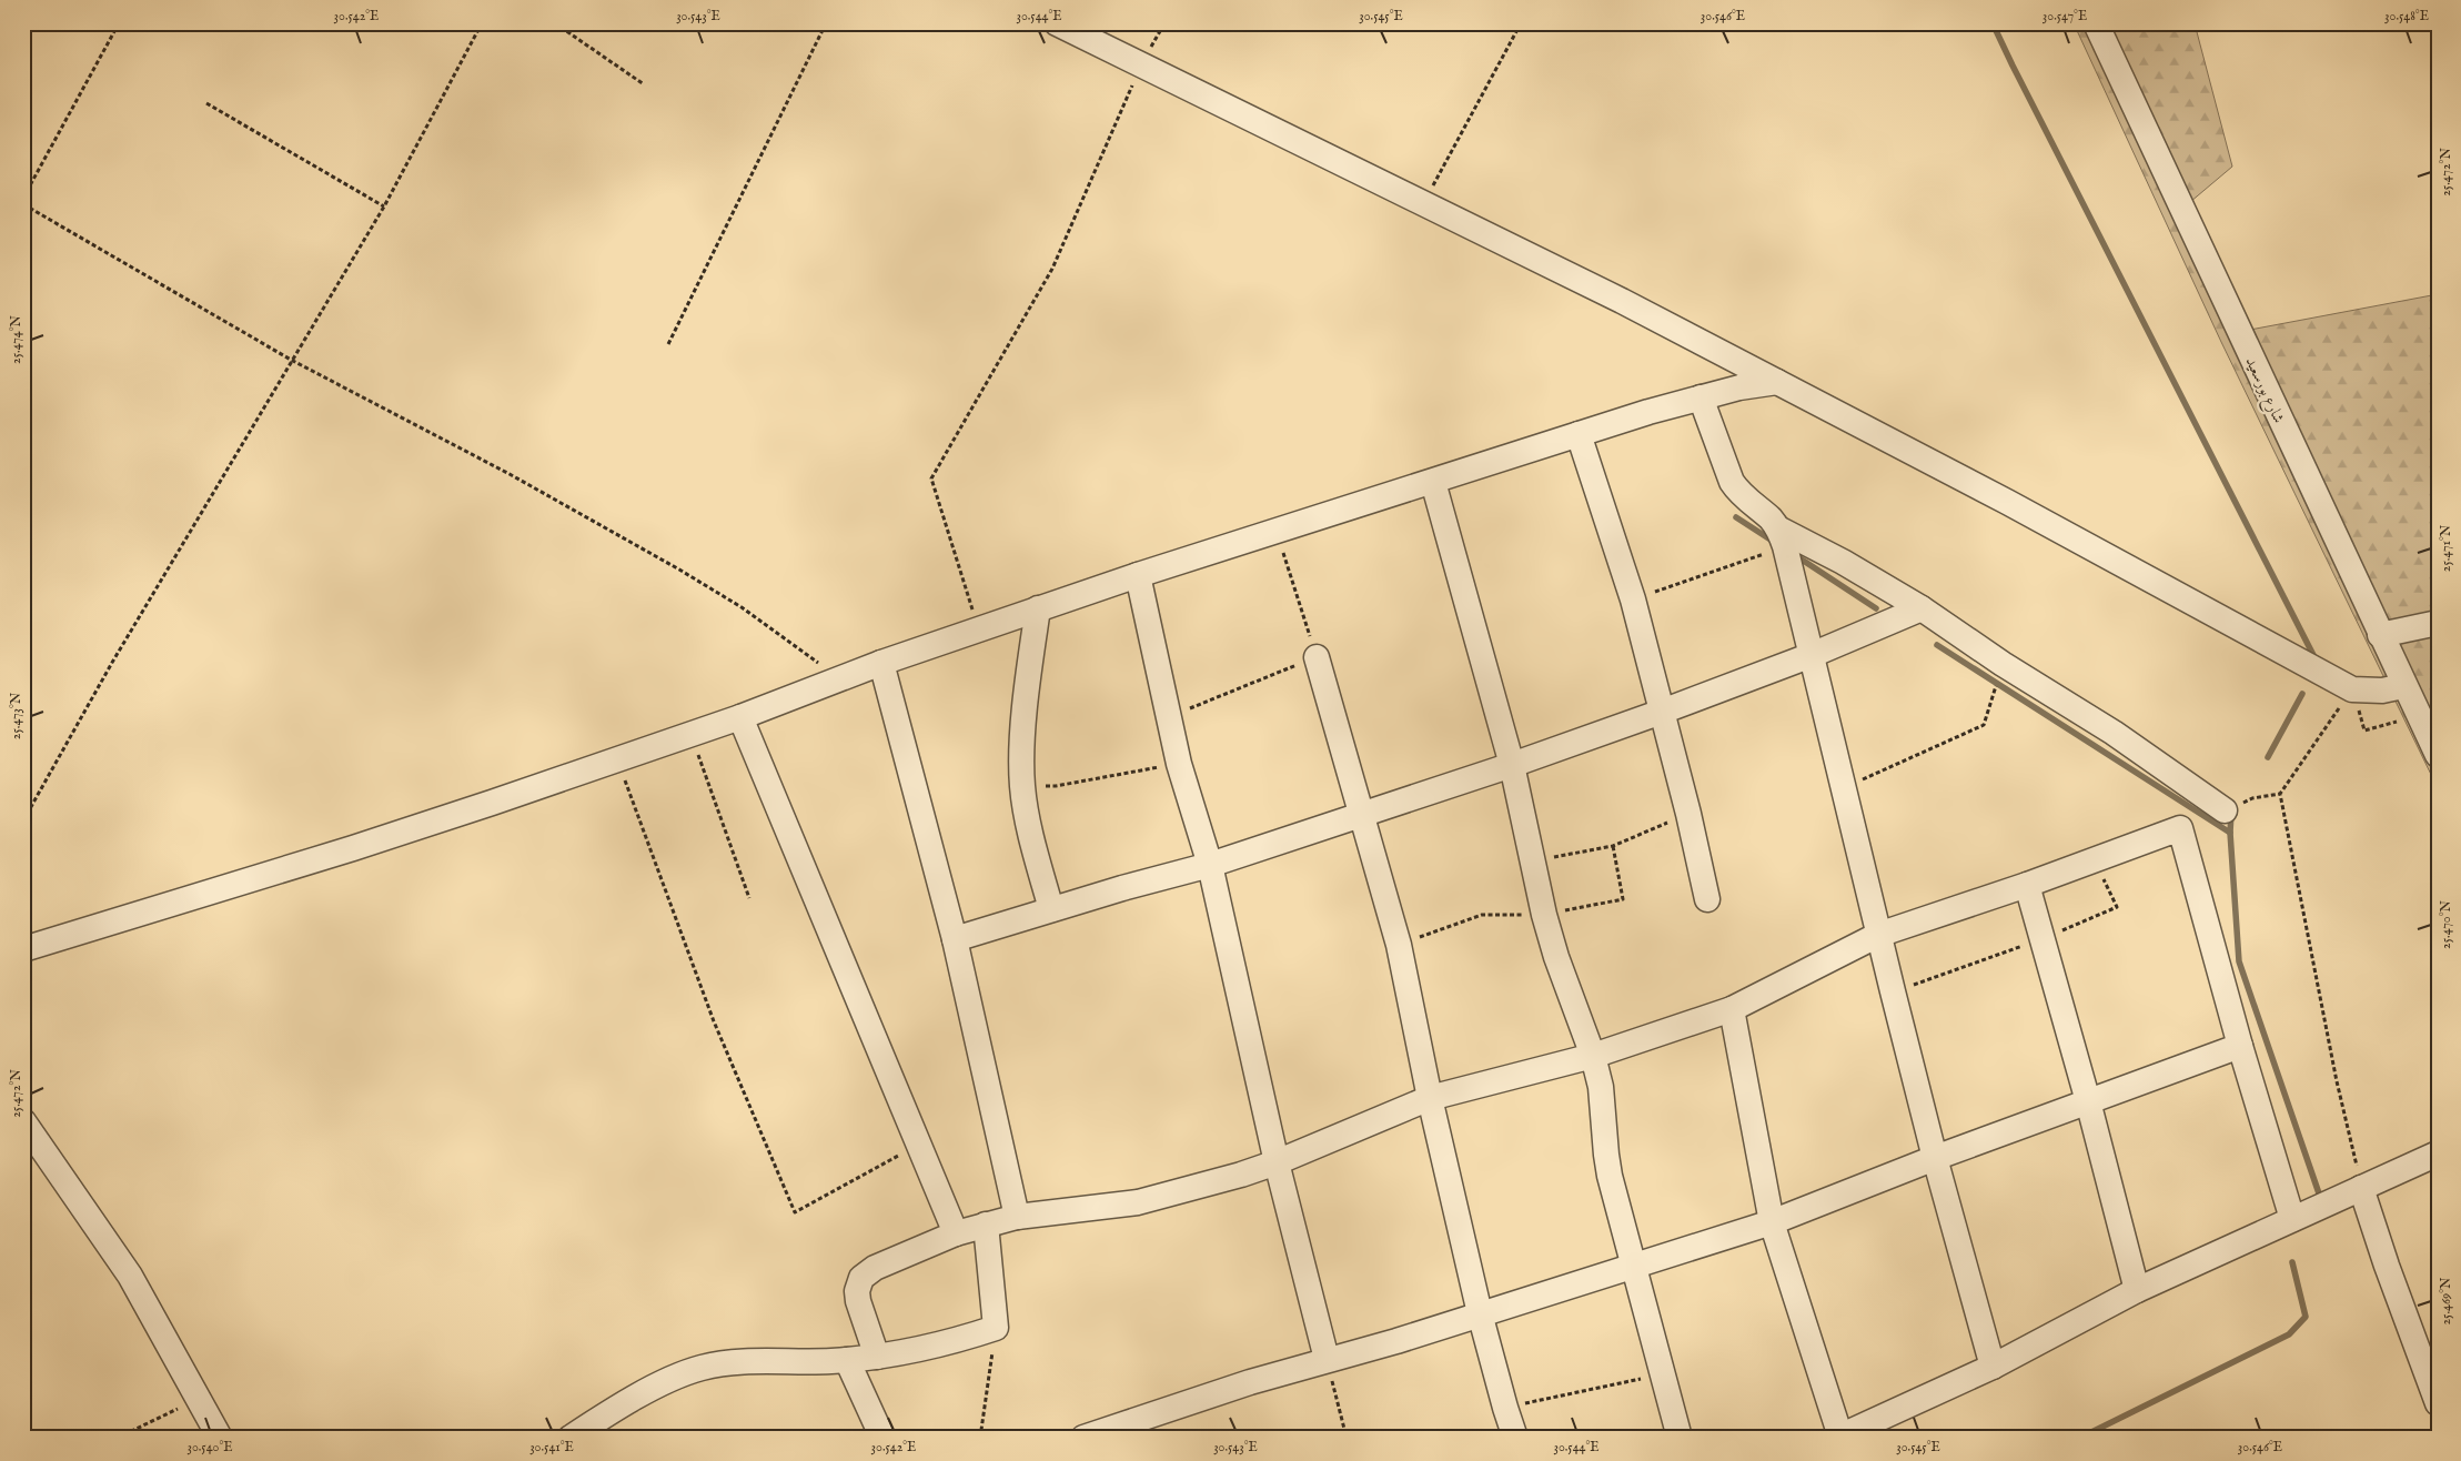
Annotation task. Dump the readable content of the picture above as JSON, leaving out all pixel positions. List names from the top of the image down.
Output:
{
  "streets": {
    "street": ["شارع بورسعيد"]
  },
  "coordinates": [
    "30.542°E",
    "30.543°E",
    "30.544°E",
    "30.545°E",
    "30.546°E",
    "30.547°E",
    "30.548°E",
    "25.472°N",
    "25.474°N",
    "25.471°N",
    "25.473°N",
    "25.470°N",
    "25.469°N",
    "30.540°E",
    "30.541°E"
  ]
}
